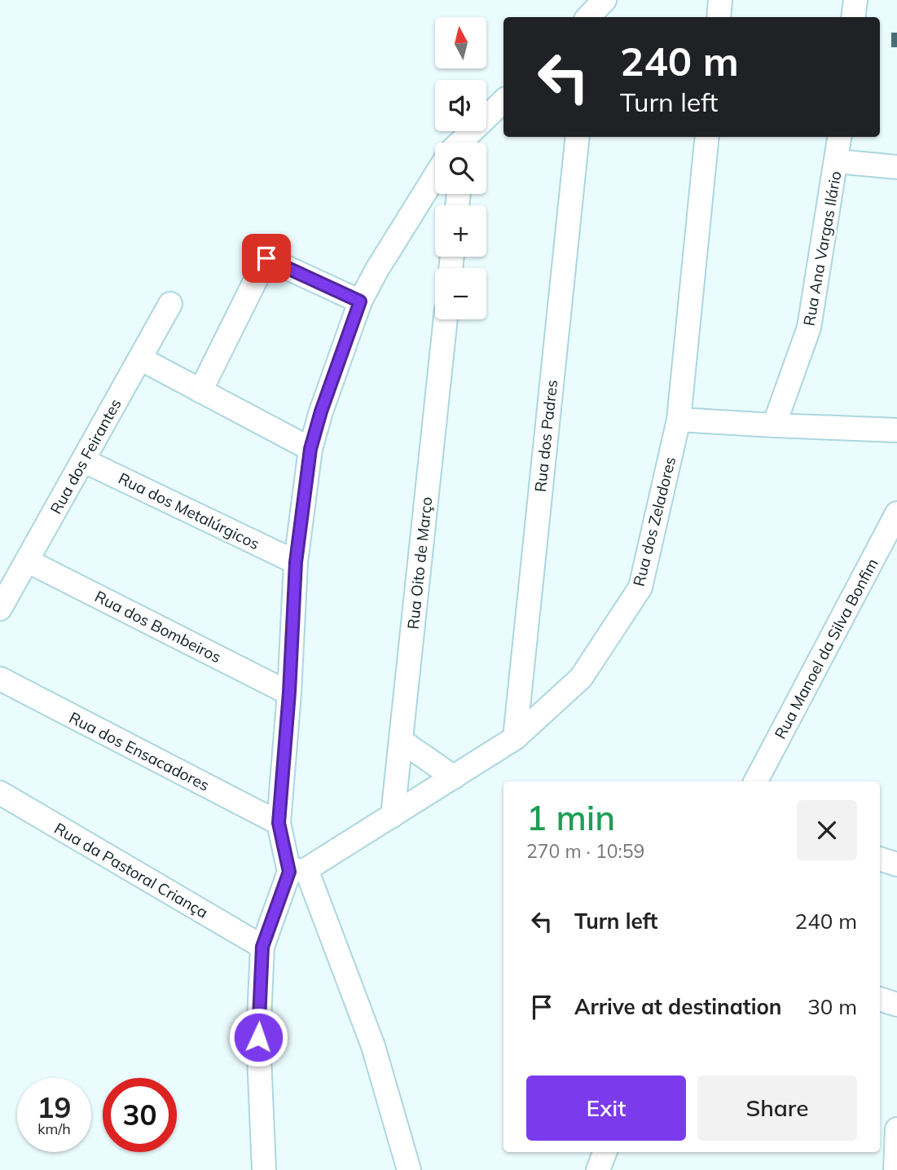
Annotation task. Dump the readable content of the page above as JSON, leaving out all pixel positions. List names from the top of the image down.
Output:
{
  "streets": {
    "street": [
      "Rua Ana Vargas Ilário",
      "Rua dos Padres",
      "Rua dos Feirantes",
      "Rua dos Metalúrgicos",
      "Rua dos Zeladores",
      "Rua Oito de Março",
      "Rua dos Bombeiros",
      "Rua Manoel da Silva Bonfim",
      "Rua dos Ensacadores",
      "Rua da Pastoral Criança"
    ]
  },
  "crossings": [
    ["Rua dos Padres", "Rua dos Zeladores"],
    ["Rua dos Feirantes", "Rua dos Metalúrgicos"],
    ["Rua dos Feirantes", "Rua dos Bombeiros"],
    ["Rua dos Zeladores", "Rua Oito de Março"]
  ],
  "north": "top",
  "page": {
    "map_buttons": ["+", "−"],
    "turn": ["240 m", "Turn left"],
    "heading": ["1 min", "270 m · 10:59"],
    "list": [
      {
        "name": "Turn left",
        "value": "240 m"
      },
      {
        "name": "Arrive at destination",
        "value": "30 m"
      }
    ],
    "buttons": ["Exit", "Share"],
    "speed": "19 km/h",
    "limit": "30"
  }
}
